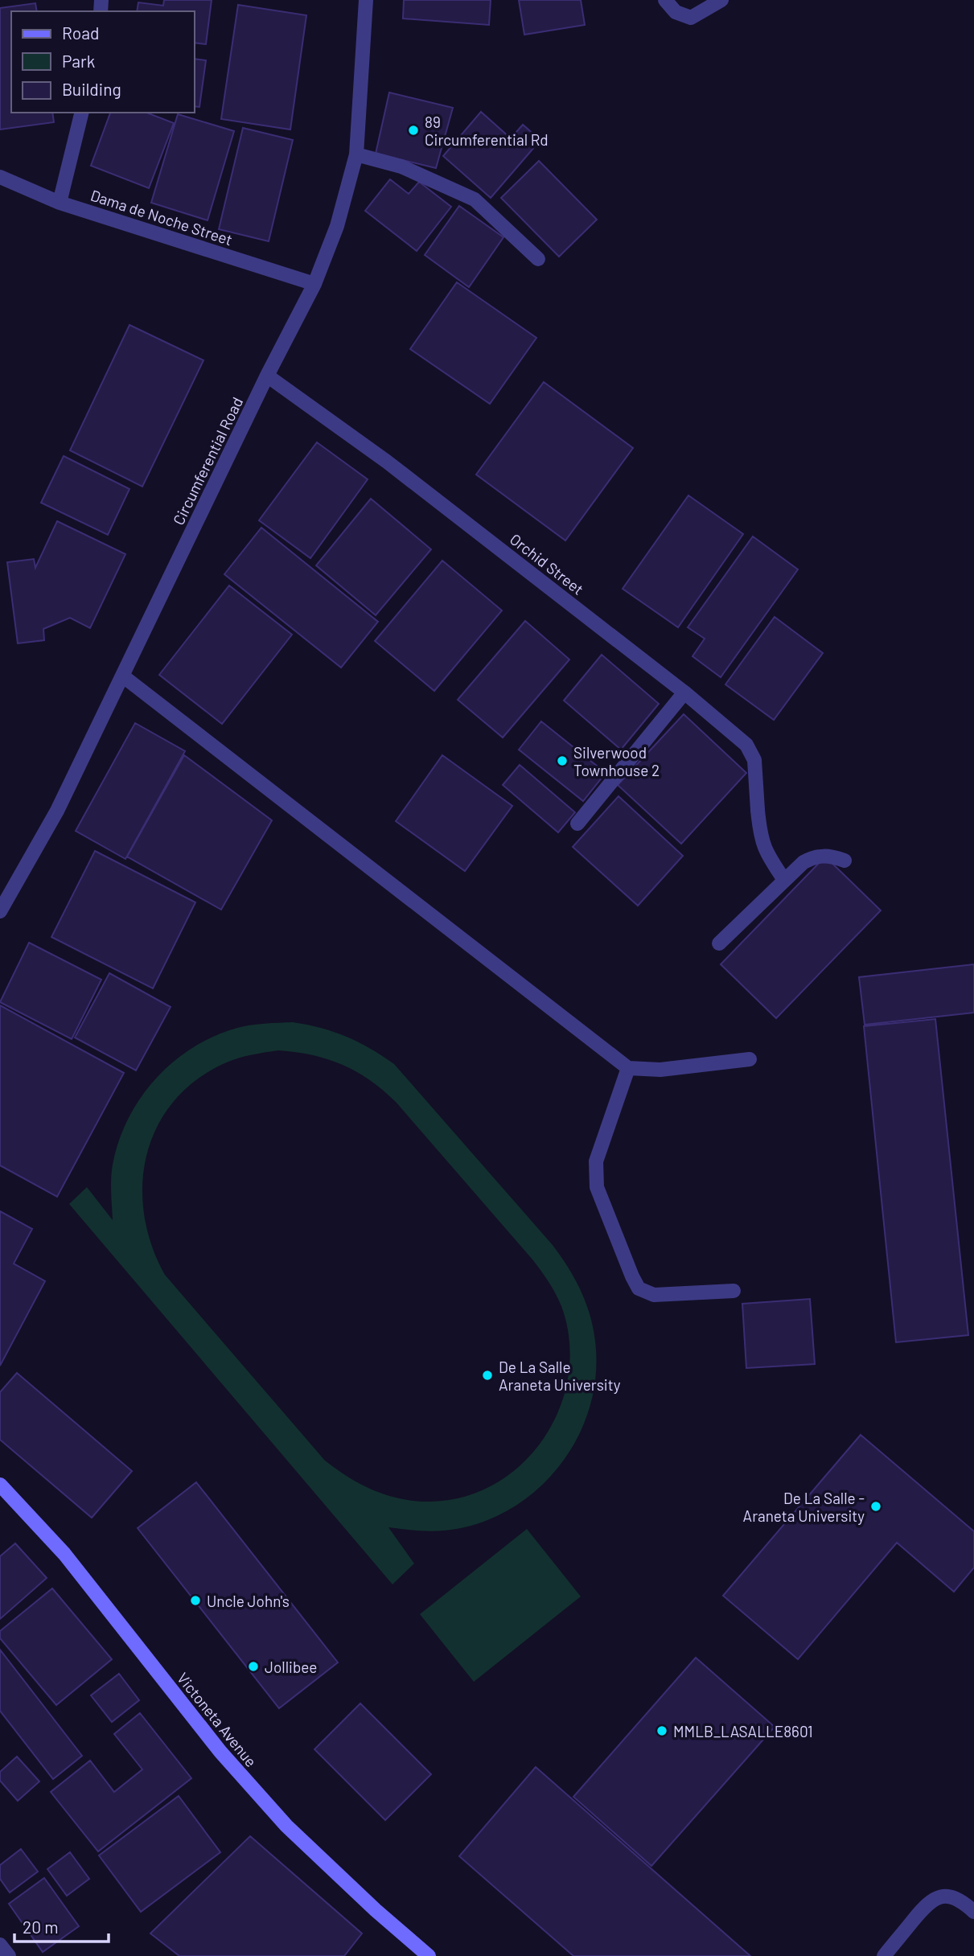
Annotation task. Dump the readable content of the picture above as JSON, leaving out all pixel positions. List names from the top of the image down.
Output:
{
  "streets": {
    "main road": ["Victoneta Avenue"],
    "street": ["Dama de Noche Street", "Circumferential Road", "Orchid Street"]
  },
  "crossings": [
    ["Dama de Noche Street", "Circumferential Road"],
    ["Circumferential Road", "Orchid Street"]
  ],
  "places": [
    "89 Circumferential Rd",
    "Silverwood Townhouse 2",
    "De La Salle Araneta University",
    "De La Salle - Araneta University",
    "Uncle John's",
    "Jollibee",
    "MMLB_LASALLE8601"
  ],
  "legend": ["Road", "Park", "Building"],
  "scale_bar": "20 m"
}
